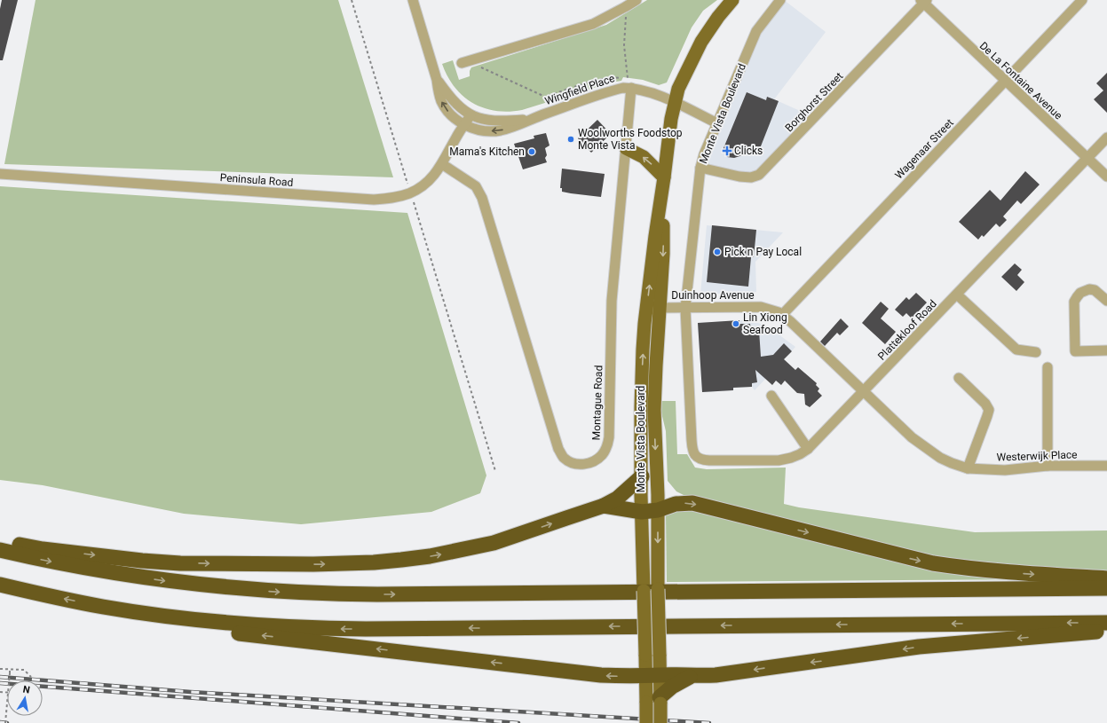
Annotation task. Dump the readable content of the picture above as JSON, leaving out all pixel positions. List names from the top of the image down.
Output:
{
  "streets": {
    "main road": ["Monte Vista Boulevard"],
    "street": [
      "De La Fontaine Avenue",
      "Wingfield Place",
      "Borghorst Street",
      "Wagenaar Street",
      "Peninsula Road",
      "Duinhoop Avenue",
      "Plattekloof Road",
      "Montague Road",
      "Westerwijk Place"
    ]
  },
  "crossings": [
    ["De La Fontaine Avenue", "Borghorst Street"],
    ["De La Fontaine Avenue", "Wagenaar Street"],
    ["De La Fontaine Avenue", "Plattekloof Road"],
    ["Wingfield Place", "Monte Vista Boulevard"],
    ["Wingfield Place", "Peninsula Road"],
    ["Wingfield Place", "Montague Road"],
    ["Borghorst Street", "Monte Vista Boulevard"],
    ["Monte Vista Boulevard", "Duinhoop Avenue"],
    ["Monte Vista Boulevard", "Plattekloof Road"],
    ["Wagenaar Street", "Duinhoop Avenue"],
    ["Peninsula Road", "Montague Road"],
    ["Duinhoop Avenue", "Plattekloof Road"],
    ["Duinhoop Avenue", "Westerwijk Place"],
    ["Plattekloof Road", "Westerwijk Place"]
  ],
  "places": {
    "other": [
      "Woolworths Foodstop Monte Vista",
      "Mama's Kitchen",
      "Pick n Pay Local",
      "Lin Xiong Seafood"
    ],
    "health": ["Clicks"]
  },
  "north": "top"
}
